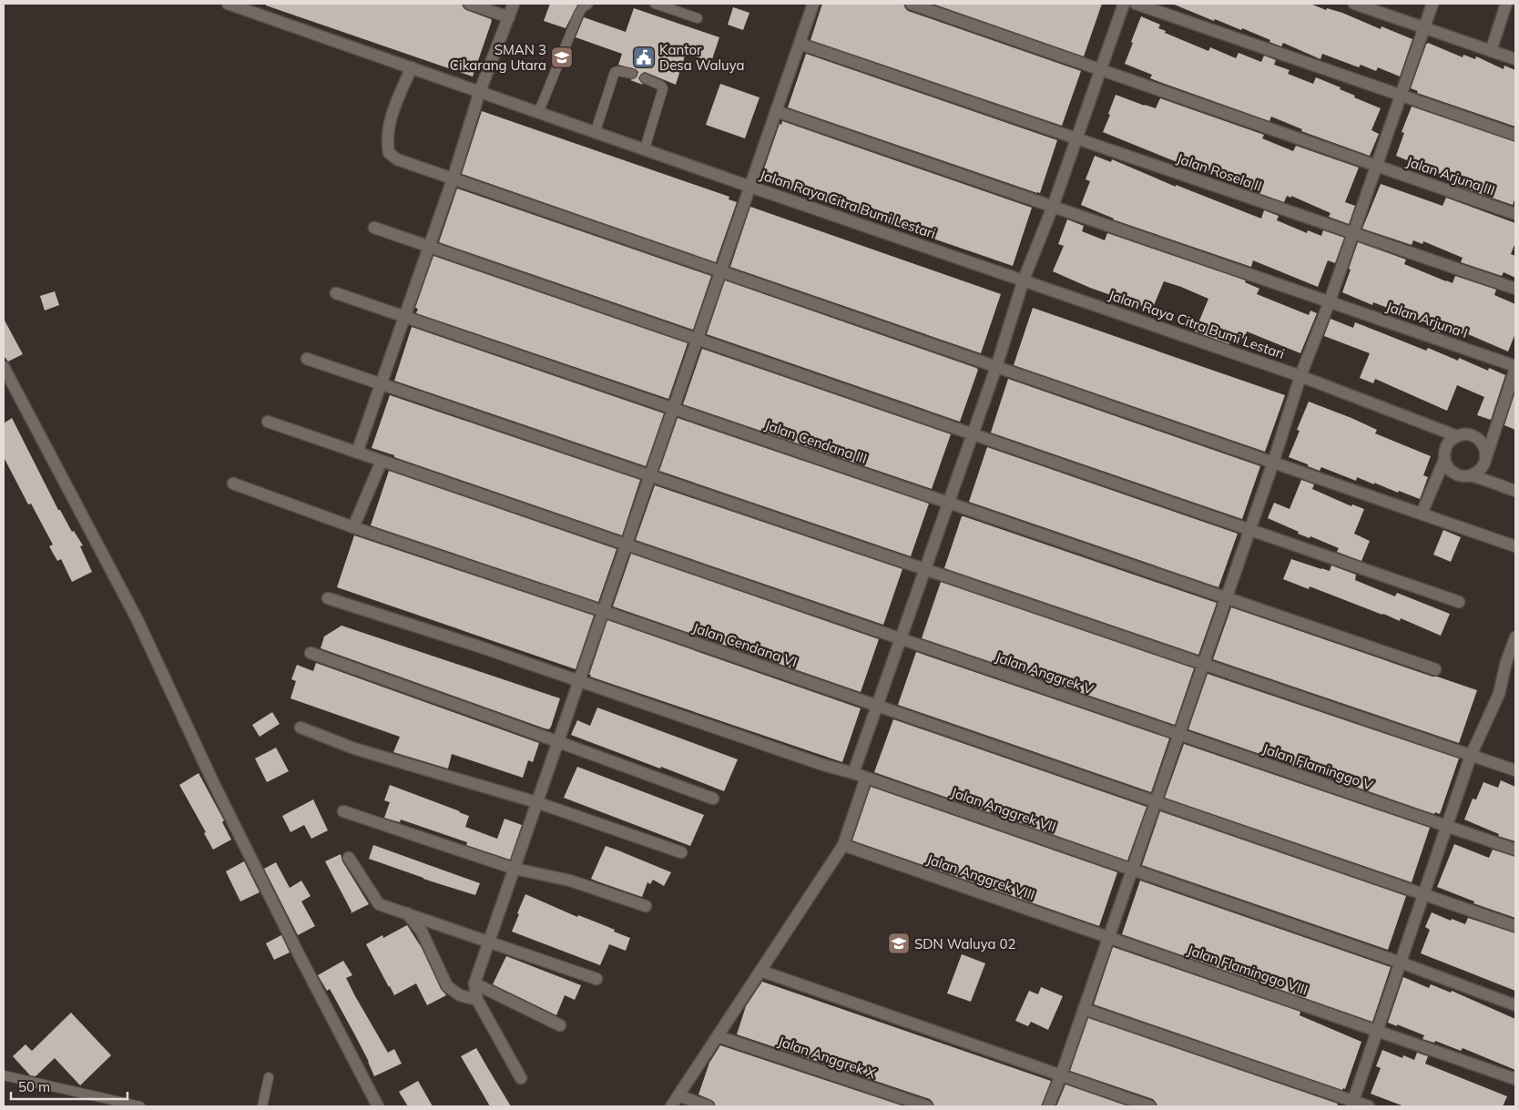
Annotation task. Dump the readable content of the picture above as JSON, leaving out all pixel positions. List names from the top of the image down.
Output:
{
  "streets": {
    "street": [
      "Jalan Rosela II",
      "Jalan Arjuna III",
      "Jalan Raya Citra Bumi Lestari",
      "Jalan Arjuna I",
      "Jalan Cendana III",
      "Jalan Cendana VI",
      "Jalan Anggrek V",
      "Jalan Flaminggo V",
      "Jalan Anggrek VII",
      "Jalan Anggrek VIII",
      "Jalan Flaminggo VIII",
      "Jalan Anggrek X"
    ]
  },
  "crossings": [
    ["Jalan Anggrek V", "Jalan Flaminggo V"],
    ["Jalan Anggrek VIII", "Jalan Flaminggo VIII"]
  ],
  "places": {
    "school or university": ["SMAN 3 Cikarang Utara", "SDN Waluya 02"],
    "public building": ["Kantor Desa Waluya"]
  },
  "scale_bar": "50 m"
}
